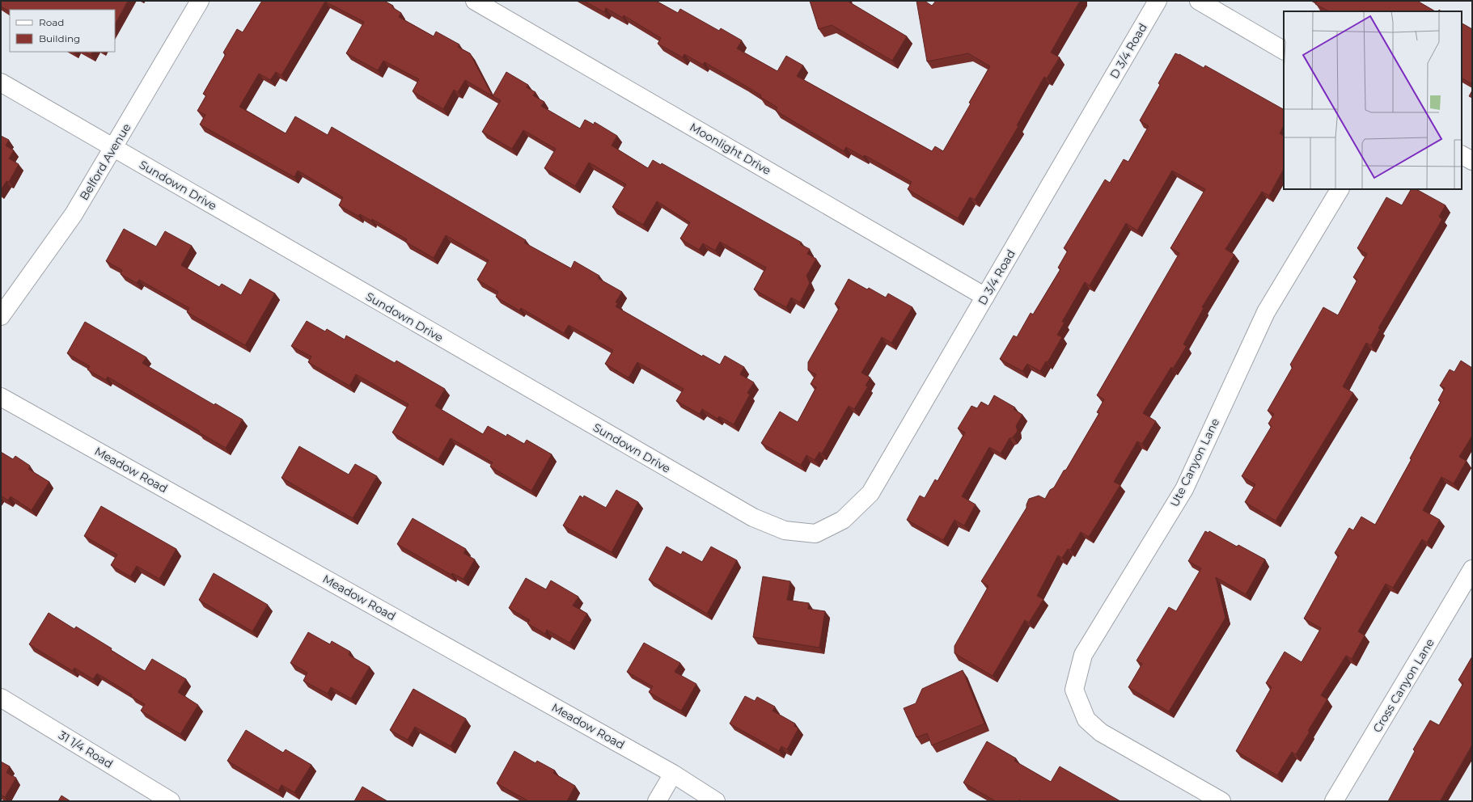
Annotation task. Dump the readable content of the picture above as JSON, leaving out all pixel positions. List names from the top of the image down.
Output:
{
  "streets": {
    "street": [
      "D 3/4 Road",
      "Moonlight Drive",
      "Belford Avenue",
      "Sundown Drive",
      "Ute Canyon Lane",
      "Meadow Road",
      "Cross Canyon Lane",
      "31 1/4 Road"
    ]
  },
  "crossings": [
    ["D 3/4 Road", "Moonlight Drive"],
    ["D 3/4 Road", "Sundown Drive"],
    ["Belford Avenue", "Sundown Drive"]
  ],
  "legend": ["Road", "Building"]
}
